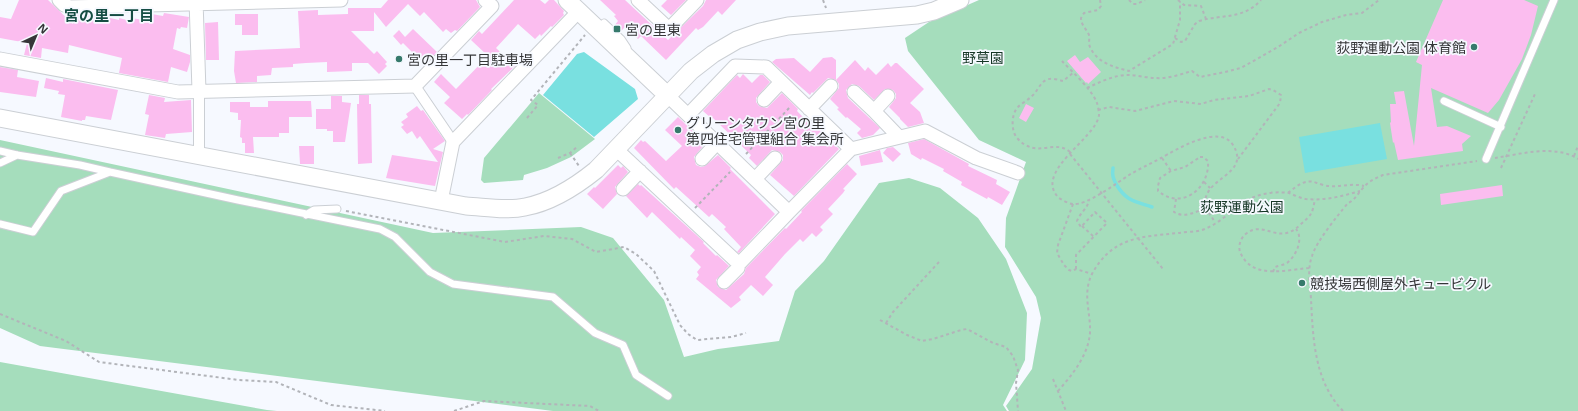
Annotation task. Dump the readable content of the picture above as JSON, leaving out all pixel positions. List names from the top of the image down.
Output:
{
  "districts": ["宮の里一丁目"],
  "parks": ["野草園", "荻野運動公園"],
  "places": {
    "transit": ["宮の里東"],
    "other": [
      "荻野運動公園 体育館",
      "宮の里一丁目駐車場",
      "グリーンタウン宮の里 第四住宅管理組合 集会所",
      "競技場西側屋外キュービクル"
    ]
  },
  "north": "top right"
}
